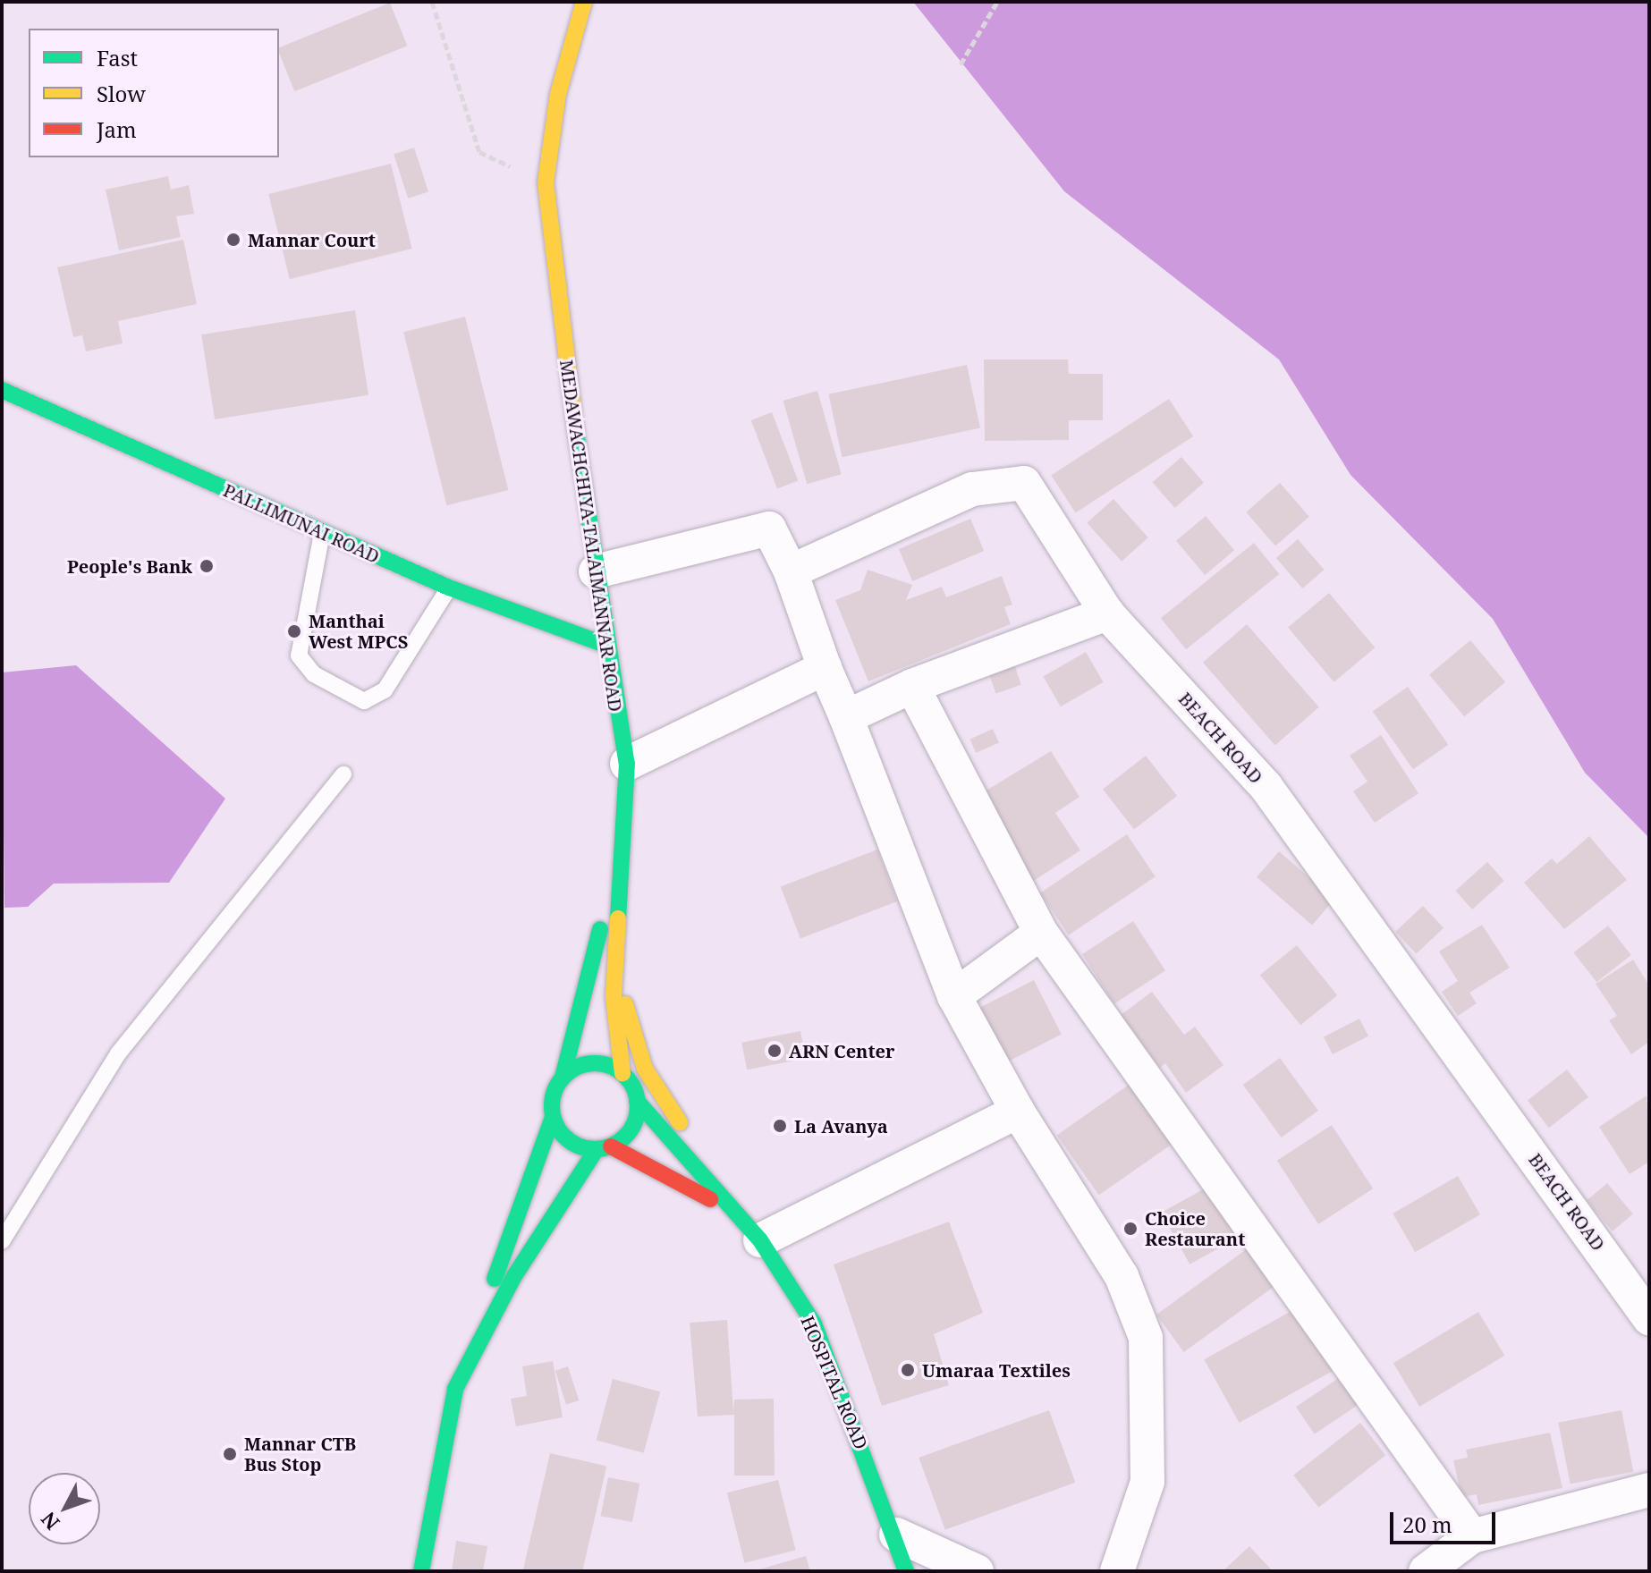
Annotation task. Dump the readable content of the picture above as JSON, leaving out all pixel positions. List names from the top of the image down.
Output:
{
  "streets": {
    "main road": ["PALLIMUNAI ROAD", "MEDAWACHCHIYA-TALAIMANNAR ROAD", "HOSPITAL ROAD"],
    "street": ["BEACH ROAD"]
  },
  "crossings": [
    ["PALLIMUNAI ROAD", "MEDAWACHCHIYA-TALAIMANNAR ROAD"],
    ["MEDAWACHCHIYA-TALAIMANNAR ROAD", "HOSPITAL ROAD"]
  ],
  "places": [
    "Mannar Court",
    "People's Bank",
    "Manthai West MPCS",
    "ARN Center",
    "La Avanya",
    "Choice Restaurant",
    "Umaraa Textiles",
    "Mannar CTB Bus Stop"
  ],
  "legend": ["Fast", "Slow", "Jam"],
  "scale_bar": "20 m",
  "north": "bottom left"
}
